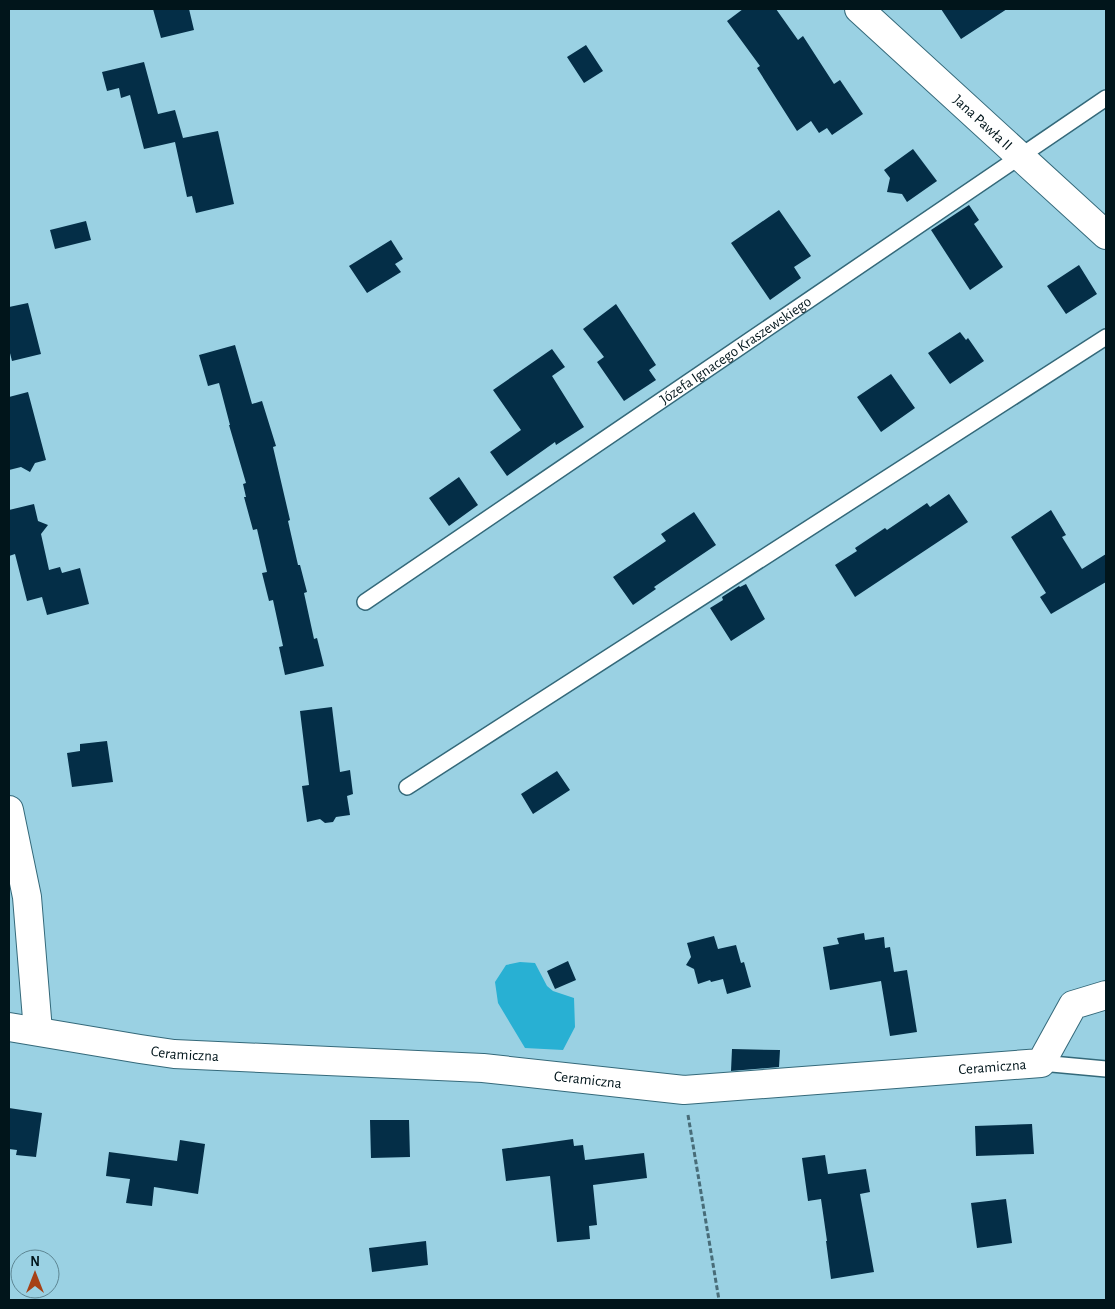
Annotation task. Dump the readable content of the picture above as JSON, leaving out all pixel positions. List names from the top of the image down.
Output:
{
  "streets": {
    "street": ["Jana Pawła II", "Ceramiczna"],
    "lane": ["Józefa Ignacego Kraszewskiego"]
  },
  "crossings": [
    ["Jana Pawła II", "Józefa Ignacego Kraszewskiego"]
  ],
  "north": "top"
}
